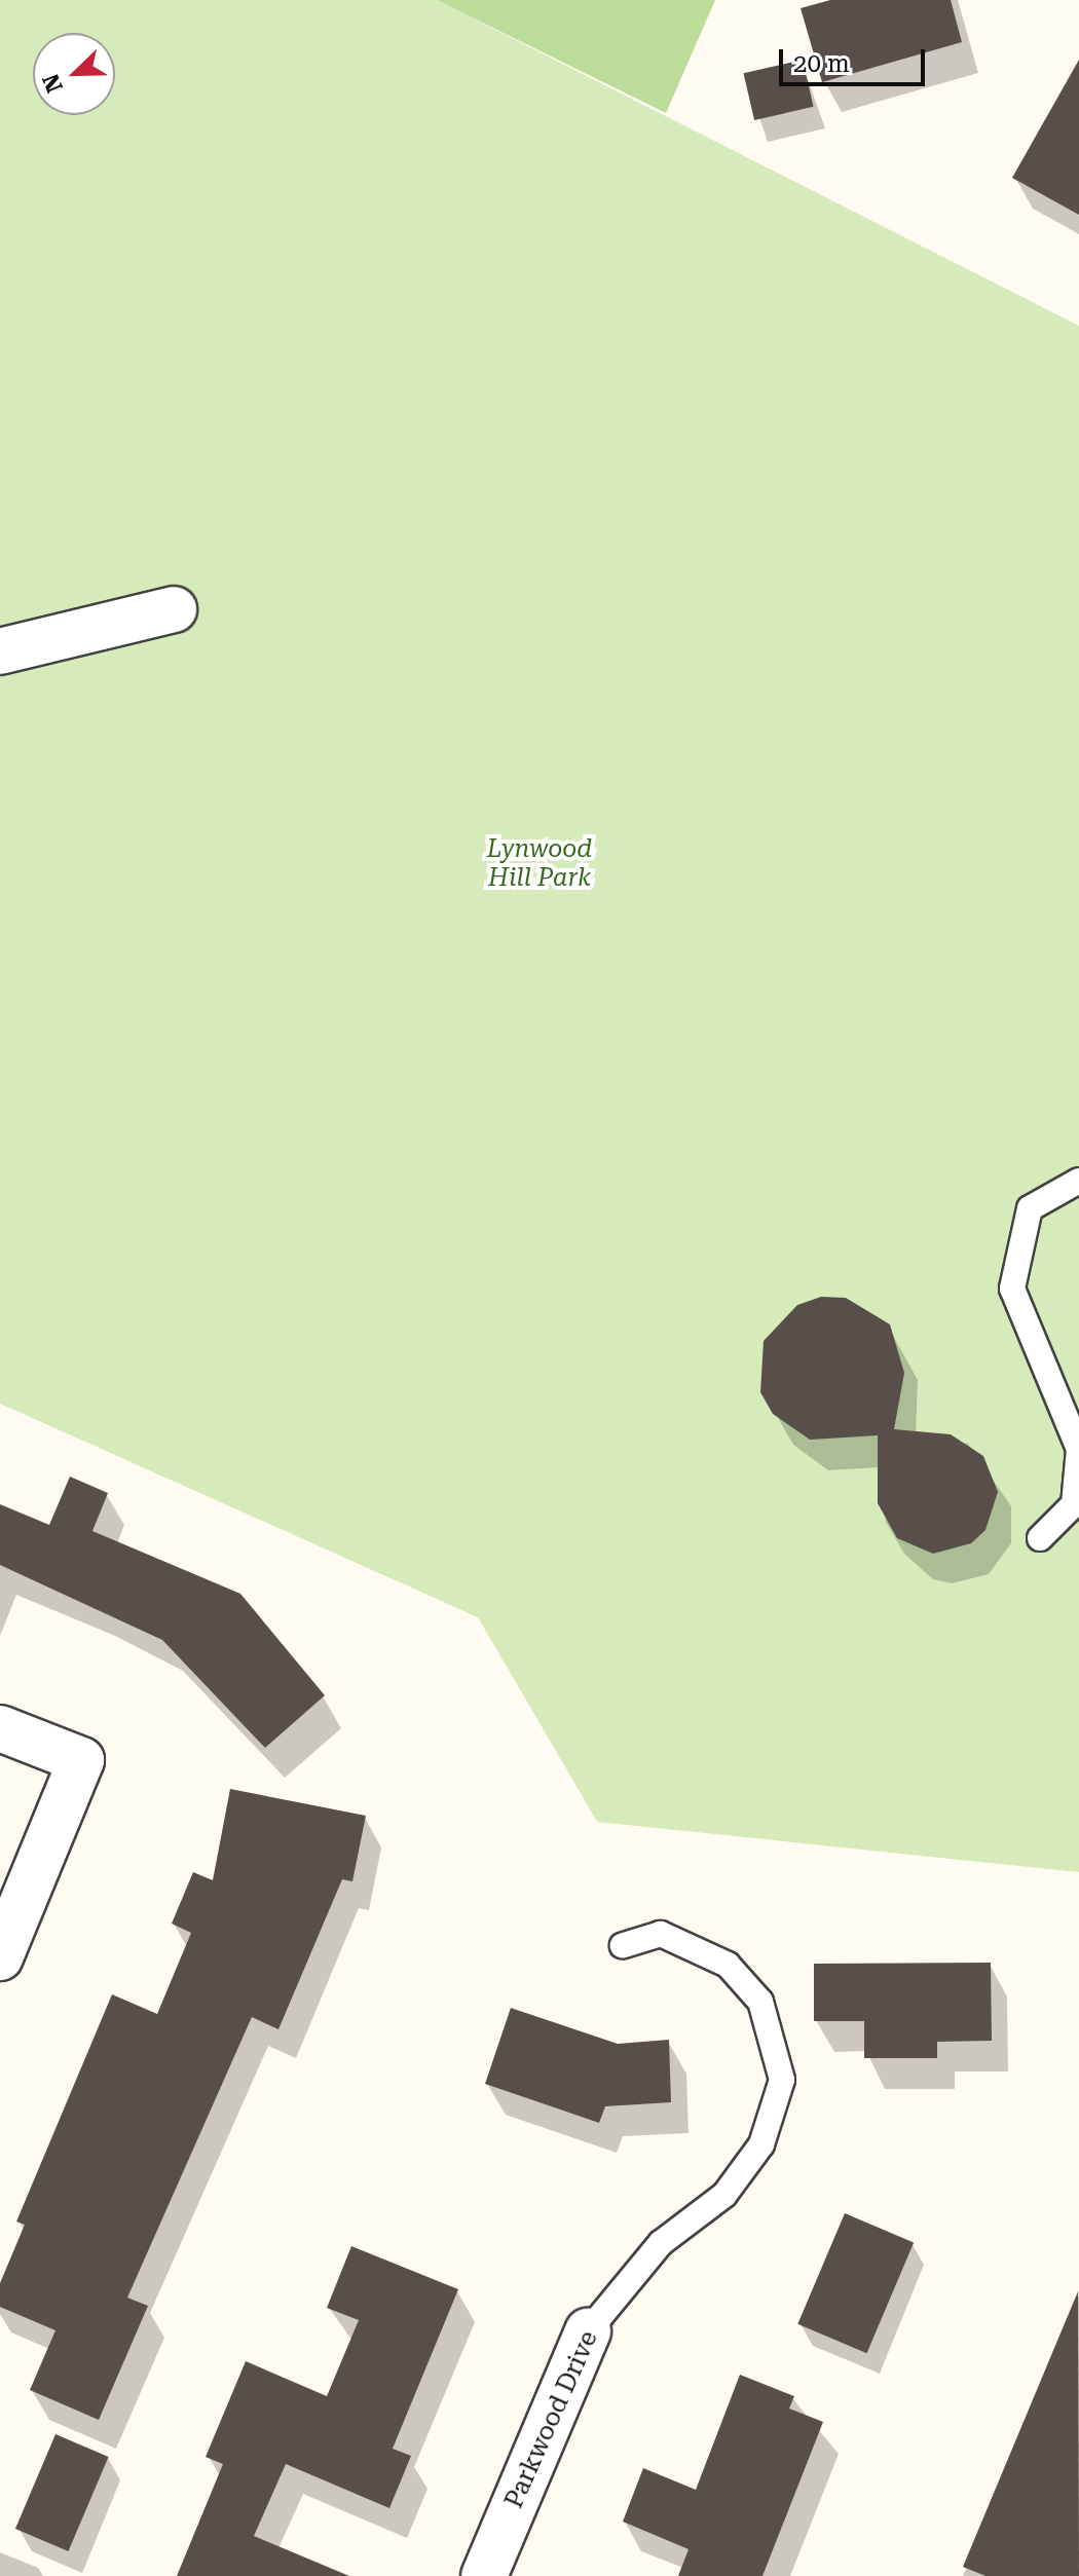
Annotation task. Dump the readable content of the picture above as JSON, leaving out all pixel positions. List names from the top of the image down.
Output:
{
  "streets": {
    "street": ["Parkwood Drive"]
  },
  "parks": ["Lynwood Hill Park"],
  "scale_bar": "20 m",
  "north": "bottom left"
}
